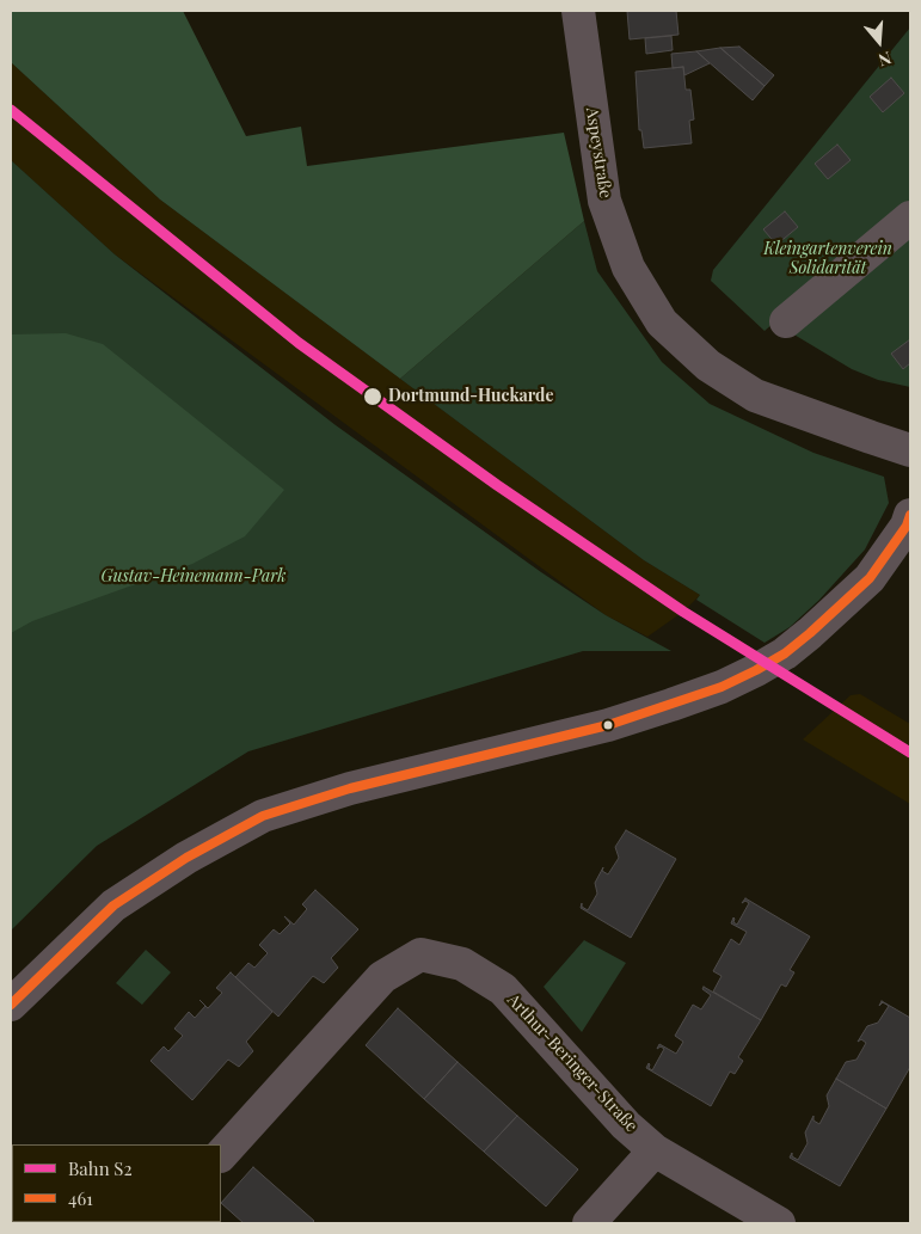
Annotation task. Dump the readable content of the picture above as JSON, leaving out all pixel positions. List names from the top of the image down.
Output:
{
  "streets": {
    "street": ["Aspeystraße", "Arthur-Beringer-Straße"]
  },
  "parks": ["Kleingartenverein Solidarität", "Gustav-Heinemann-Park"],
  "places": ["Dortmund-Huckarde"],
  "lines": ["rail line S2", "transit line 461"],
  "legend": ["Bahn S2", "461"],
  "north": "bottom"
}
